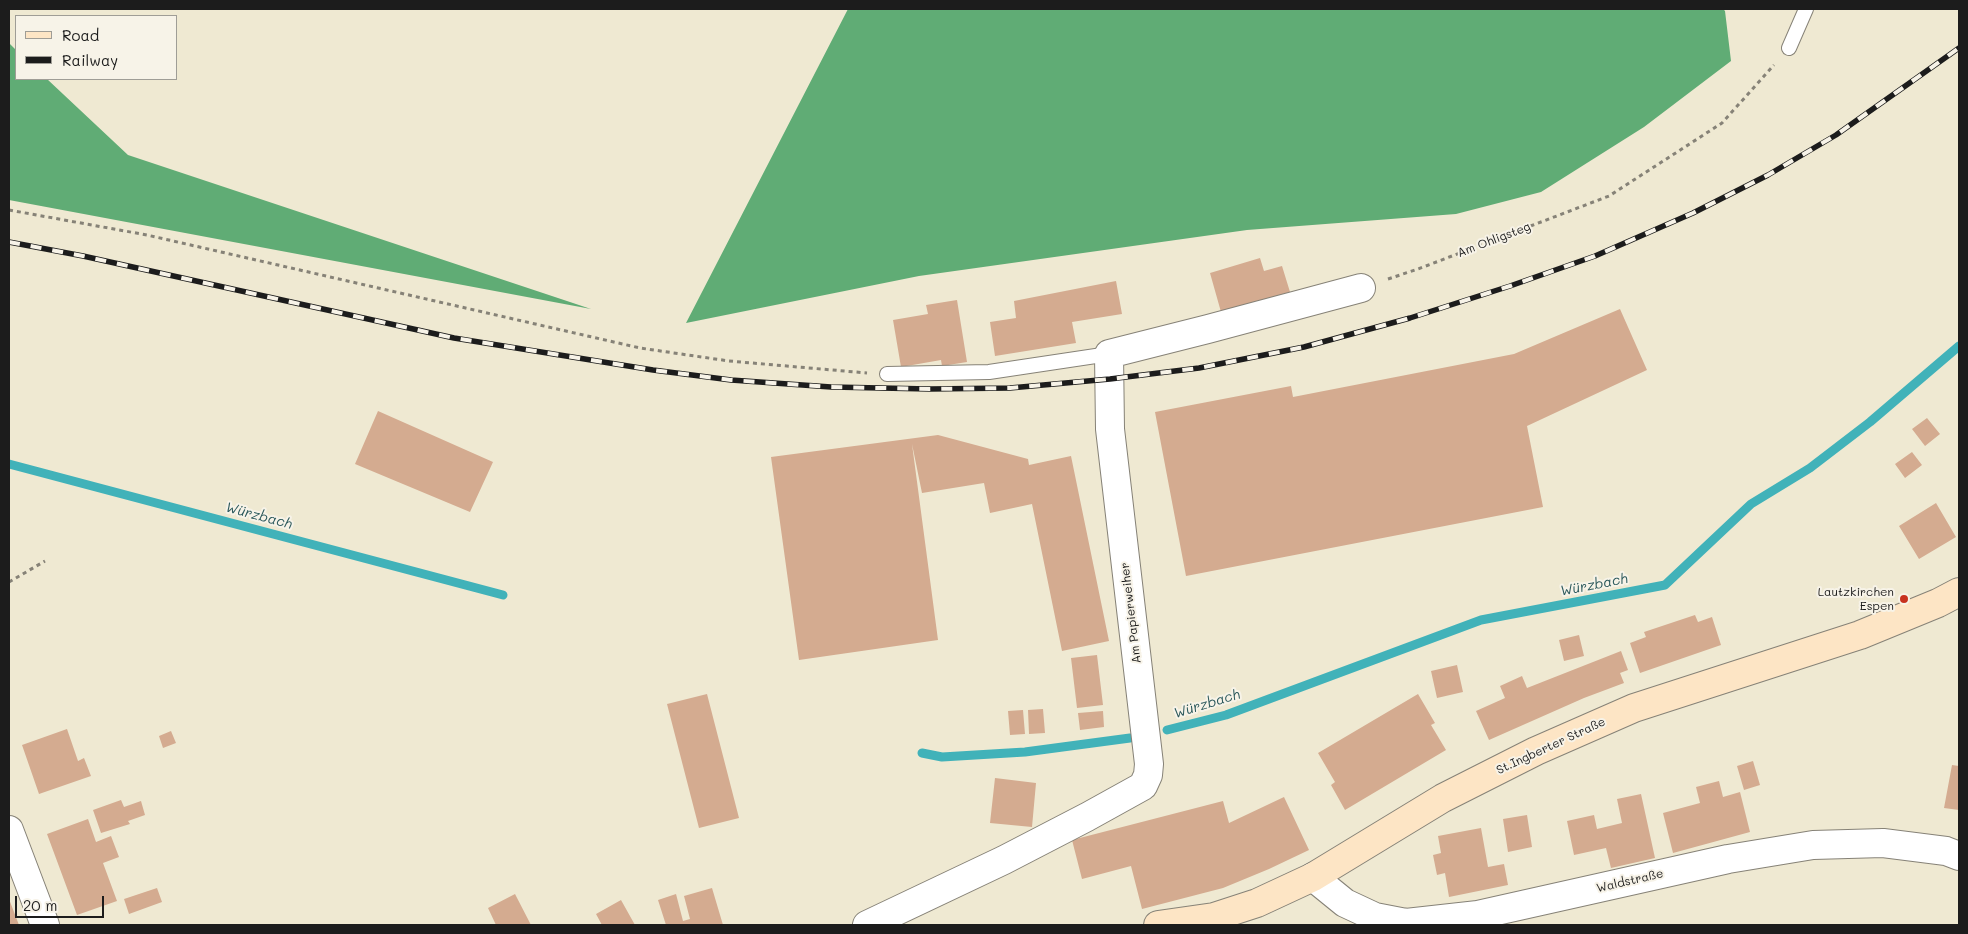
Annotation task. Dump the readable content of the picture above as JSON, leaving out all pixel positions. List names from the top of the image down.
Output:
{
  "streets": {
    "main road": ["St.Ingberter Straße"],
    "street": ["Am Papierweiher", "Waldstraße"],
    "path": ["Am Ohligsteg"]
  },
  "crossings": [
    ["St.Ingberter Straße", "Waldstraße"]
  ],
  "water": ["Würzbach"],
  "places": ["Lautzkirchen Espen"],
  "legend": ["Road", "Railway"],
  "scale_bar": "20 m"
}
